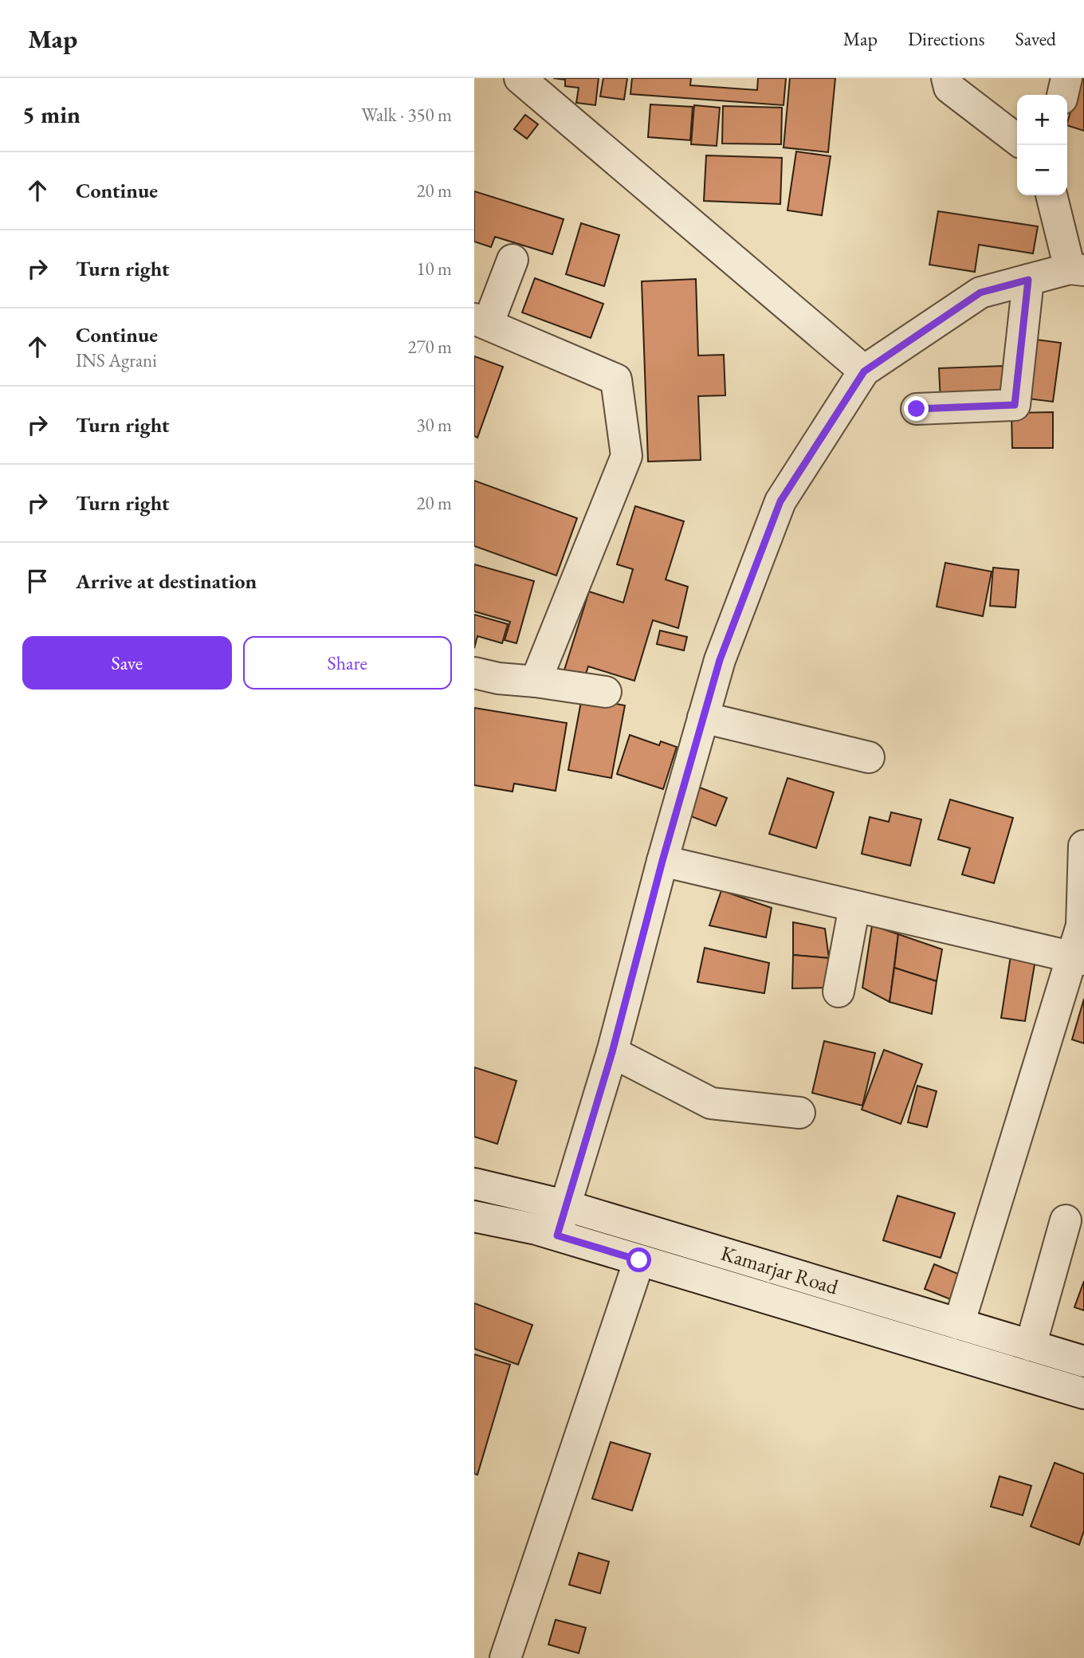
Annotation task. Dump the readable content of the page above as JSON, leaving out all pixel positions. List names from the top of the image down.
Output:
{
  "streets": {
    "street": ["Kamarjar Road"]
  },
  "page": {
    "header": "Map",
    "nav": ["Map", "Directions", "Saved"],
    "heading": ["5 min", "Walk · 350 m"],
    "map_buttons": ["+", "−"],
    "list": [
      ["Continue", "20 m"],
      ["Turn right", "10 m"],
      ["Continue", "INS Agrani", "270 m"],
      ["Turn right", "30 m"],
      ["Turn right", "20 m"],
      "Arrive at destination"
    ],
    "buttons": ["Save", "Share"]
  }
}
